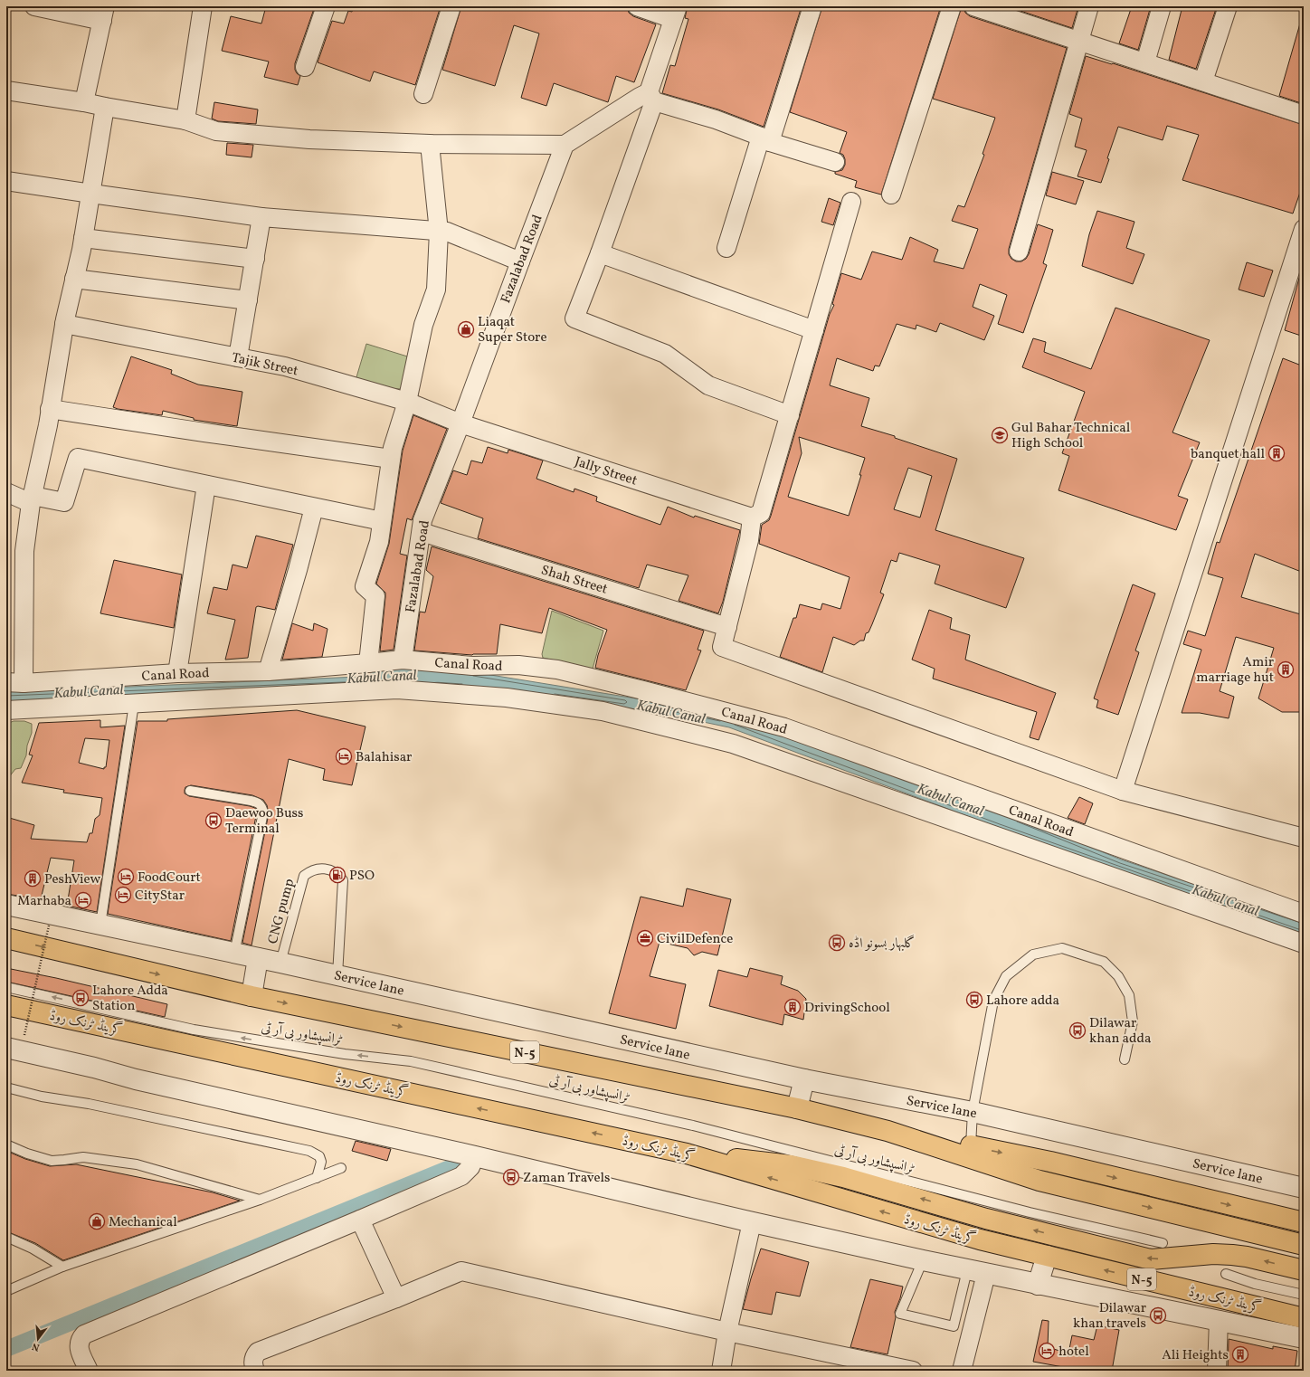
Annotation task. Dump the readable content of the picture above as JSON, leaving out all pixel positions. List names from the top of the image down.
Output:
{
  "streets": {
    "highway": ["گرینڈ ٹرنک روڈ", "N-5"],
    "street": [
      "Fazalabad Road",
      "Tajik Street",
      "Jally Street",
      "Shah Street",
      "Canal Road",
      "Service lane"
    ],
    "lane": ["CNG pump", "ٹرانسپشاور بی آر ٹی"]
  },
  "crossings": [
    ["Fazalabad Road", "Tajik Street"],
    ["Fazalabad Road", "Jally Street"],
    ["Fazalabad Road", "Shah Street"],
    ["Fazalabad Road", "Canal Road"],
    ["Tajik Street", "Jally Street"],
    ["CNG pump", "Service lane"]
  ],
  "one_way": ["ٹرانسپشاور بی آر ٹی"],
  "water": ["Kabul Canal"],
  "places": {
    "shop": ["Liaqat Super Store", "Mechanical"],
    "school or university": ["Gul Bahar Technical High School"],
    "building": [
      "banquet hall",
      "Amir marriage hut",
      "PeshView",
      "DrivingSchool",
      "Ali Heights"
    ],
    "hotel": [
      "Balahisar",
      "FoodCourt",
      "CityStar",
      "Marhaba",
      "hotel"
    ],
    "bus stop": [
      "Daewoo Buss Terminal",
      "گلبہار بسونو اڈہ",
      "Lahore Adda Station",
      "Lahore adda",
      "Dilawar khan adda",
      "Zaman Travels",
      "Dilawar khan travels"
    ],
    "fuel station": ["PSO"],
    "office": ["CivilDefence"]
  },
  "north": "bottom"
}
